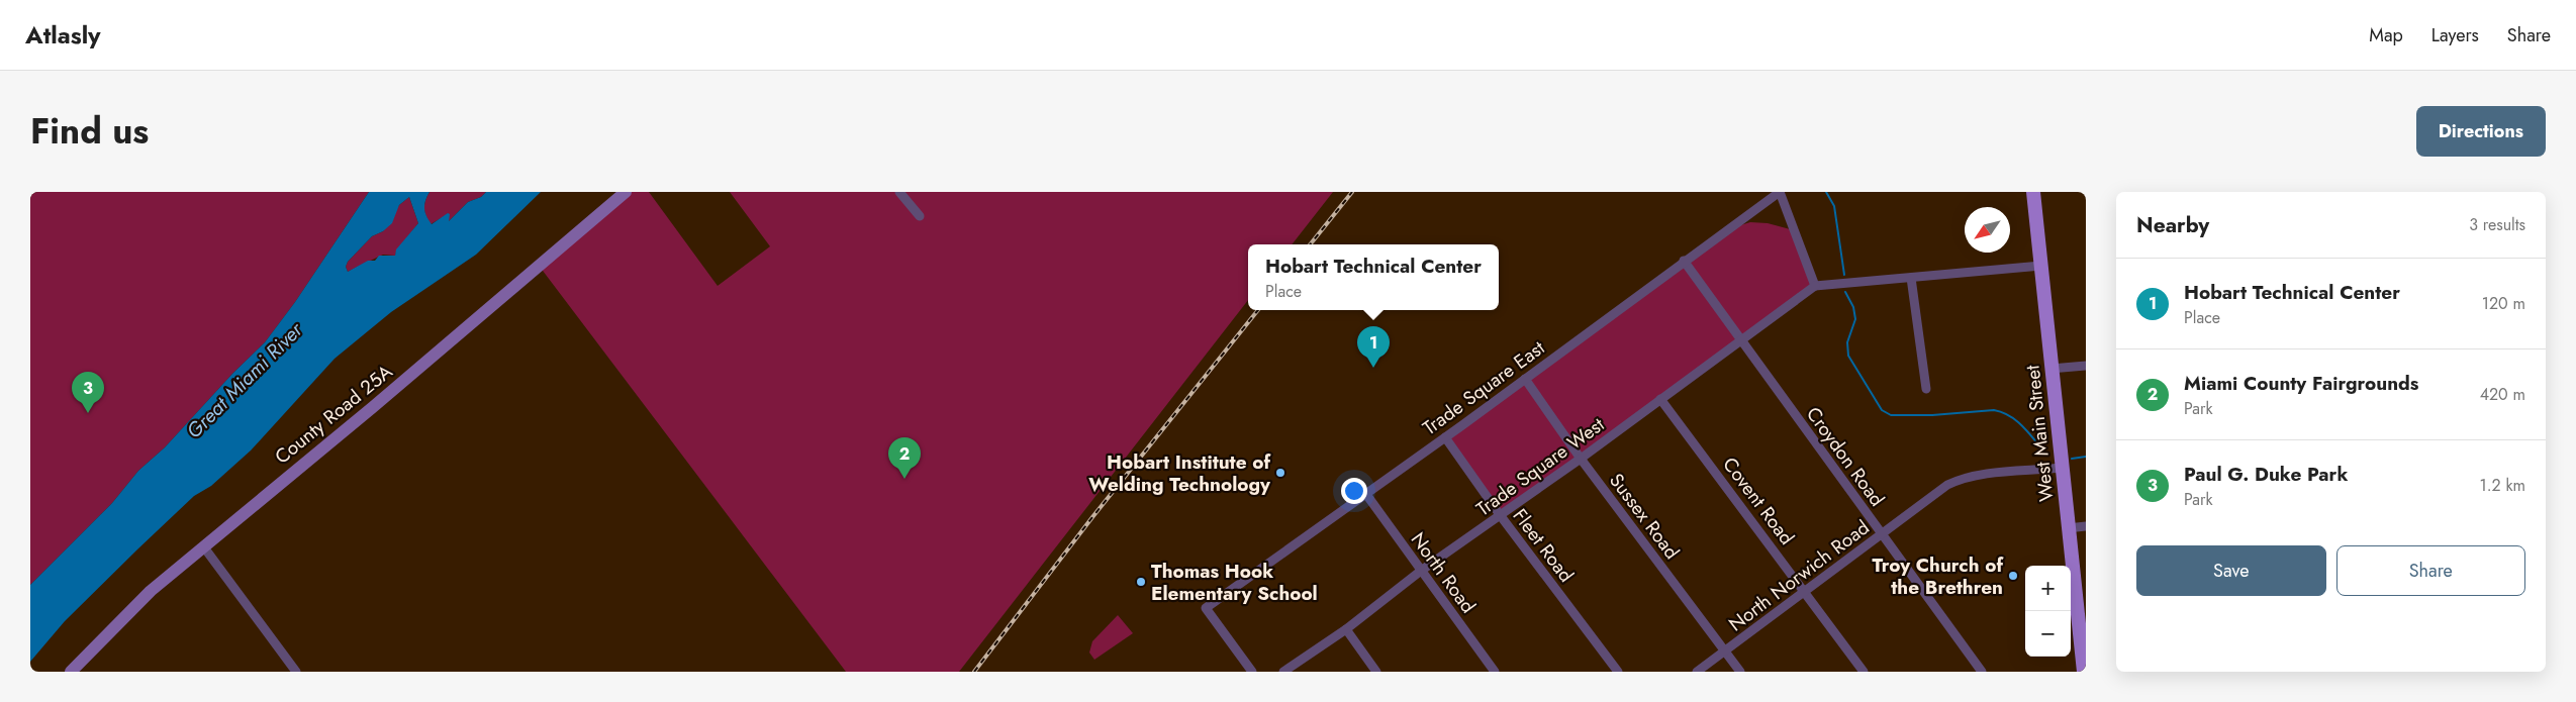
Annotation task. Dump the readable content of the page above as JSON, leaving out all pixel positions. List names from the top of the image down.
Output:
{
  "streets": {
    "main road": ["County Road 25A", "West Main Street"],
    "street": [
      "Trade Square East",
      "Croydon Road",
      "Trade Square West",
      "Covent Road",
      "Sussex Road",
      "Fleet Road",
      "North Road",
      "North Norwich Road"
    ]
  },
  "crossings": [
    ["Trade Square East", "Croydon Road"],
    ["Trade Square East", "Sussex Road"],
    ["Trade Square East", "Fleet Road"],
    ["Trade Square East", "North Road"],
    ["West Main Street", "North Norwich Road"],
    ["Croydon Road", "Trade Square West"],
    ["Croydon Road", "North Norwich Road"],
    ["Trade Square West", "Covent Road"],
    ["Trade Square West", "Sussex Road"],
    ["Trade Square West", "Fleet Road"],
    ["Trade Square West", "North Road"],
    ["Covent Road", "North Norwich Road"],
    ["Sussex Road", "North Norwich Road"]
  ],
  "water": ["Great Miami River"],
  "places": ["Hobart Institute of Welding Technology", "Troy Church of the Brethren", "Thomas Hook Elementary School"],
  "north": "bottom left",
  "page": {
    "header": "Atlasly",
    "nav": ["Map", "Layers", "Share"],
    "title": "Find us",
    "buttons": [
      "Directions",
      ["Save", "Share"]
    ],
    "heading": ["Nearby", "3 results"],
    "popup": ["Hobart Technical Center", "Place"],
    "list": [
      {
        "mark": "1",
        "name": "Hobart Technical Center",
        "note": "Place",
        "value": "120 m"
      },
      {
        "mark": "2",
        "name": "Miami County Fairgrounds",
        "note": "Park",
        "value": "420 m"
      },
      {
        "mark": "3",
        "name": "Paul G. Duke Park",
        "note": "Park",
        "value": "1.2 km"
      }
    ],
    "pins": ["1", "3", "2"],
    "map_buttons": ["+", "−"]
  }
}
